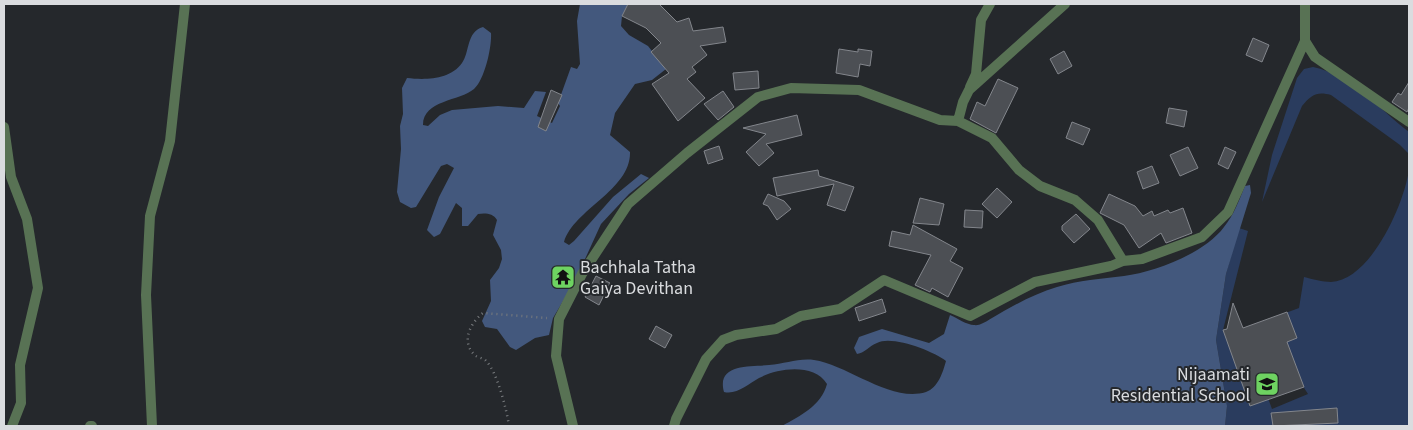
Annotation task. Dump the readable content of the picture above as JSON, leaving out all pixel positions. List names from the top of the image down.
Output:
{
  "places": {
    "temple": ["Bachhala Tatha Gaiya Devithan"],
    "school or university": ["Nijaamati Residential School"]
  }
}
